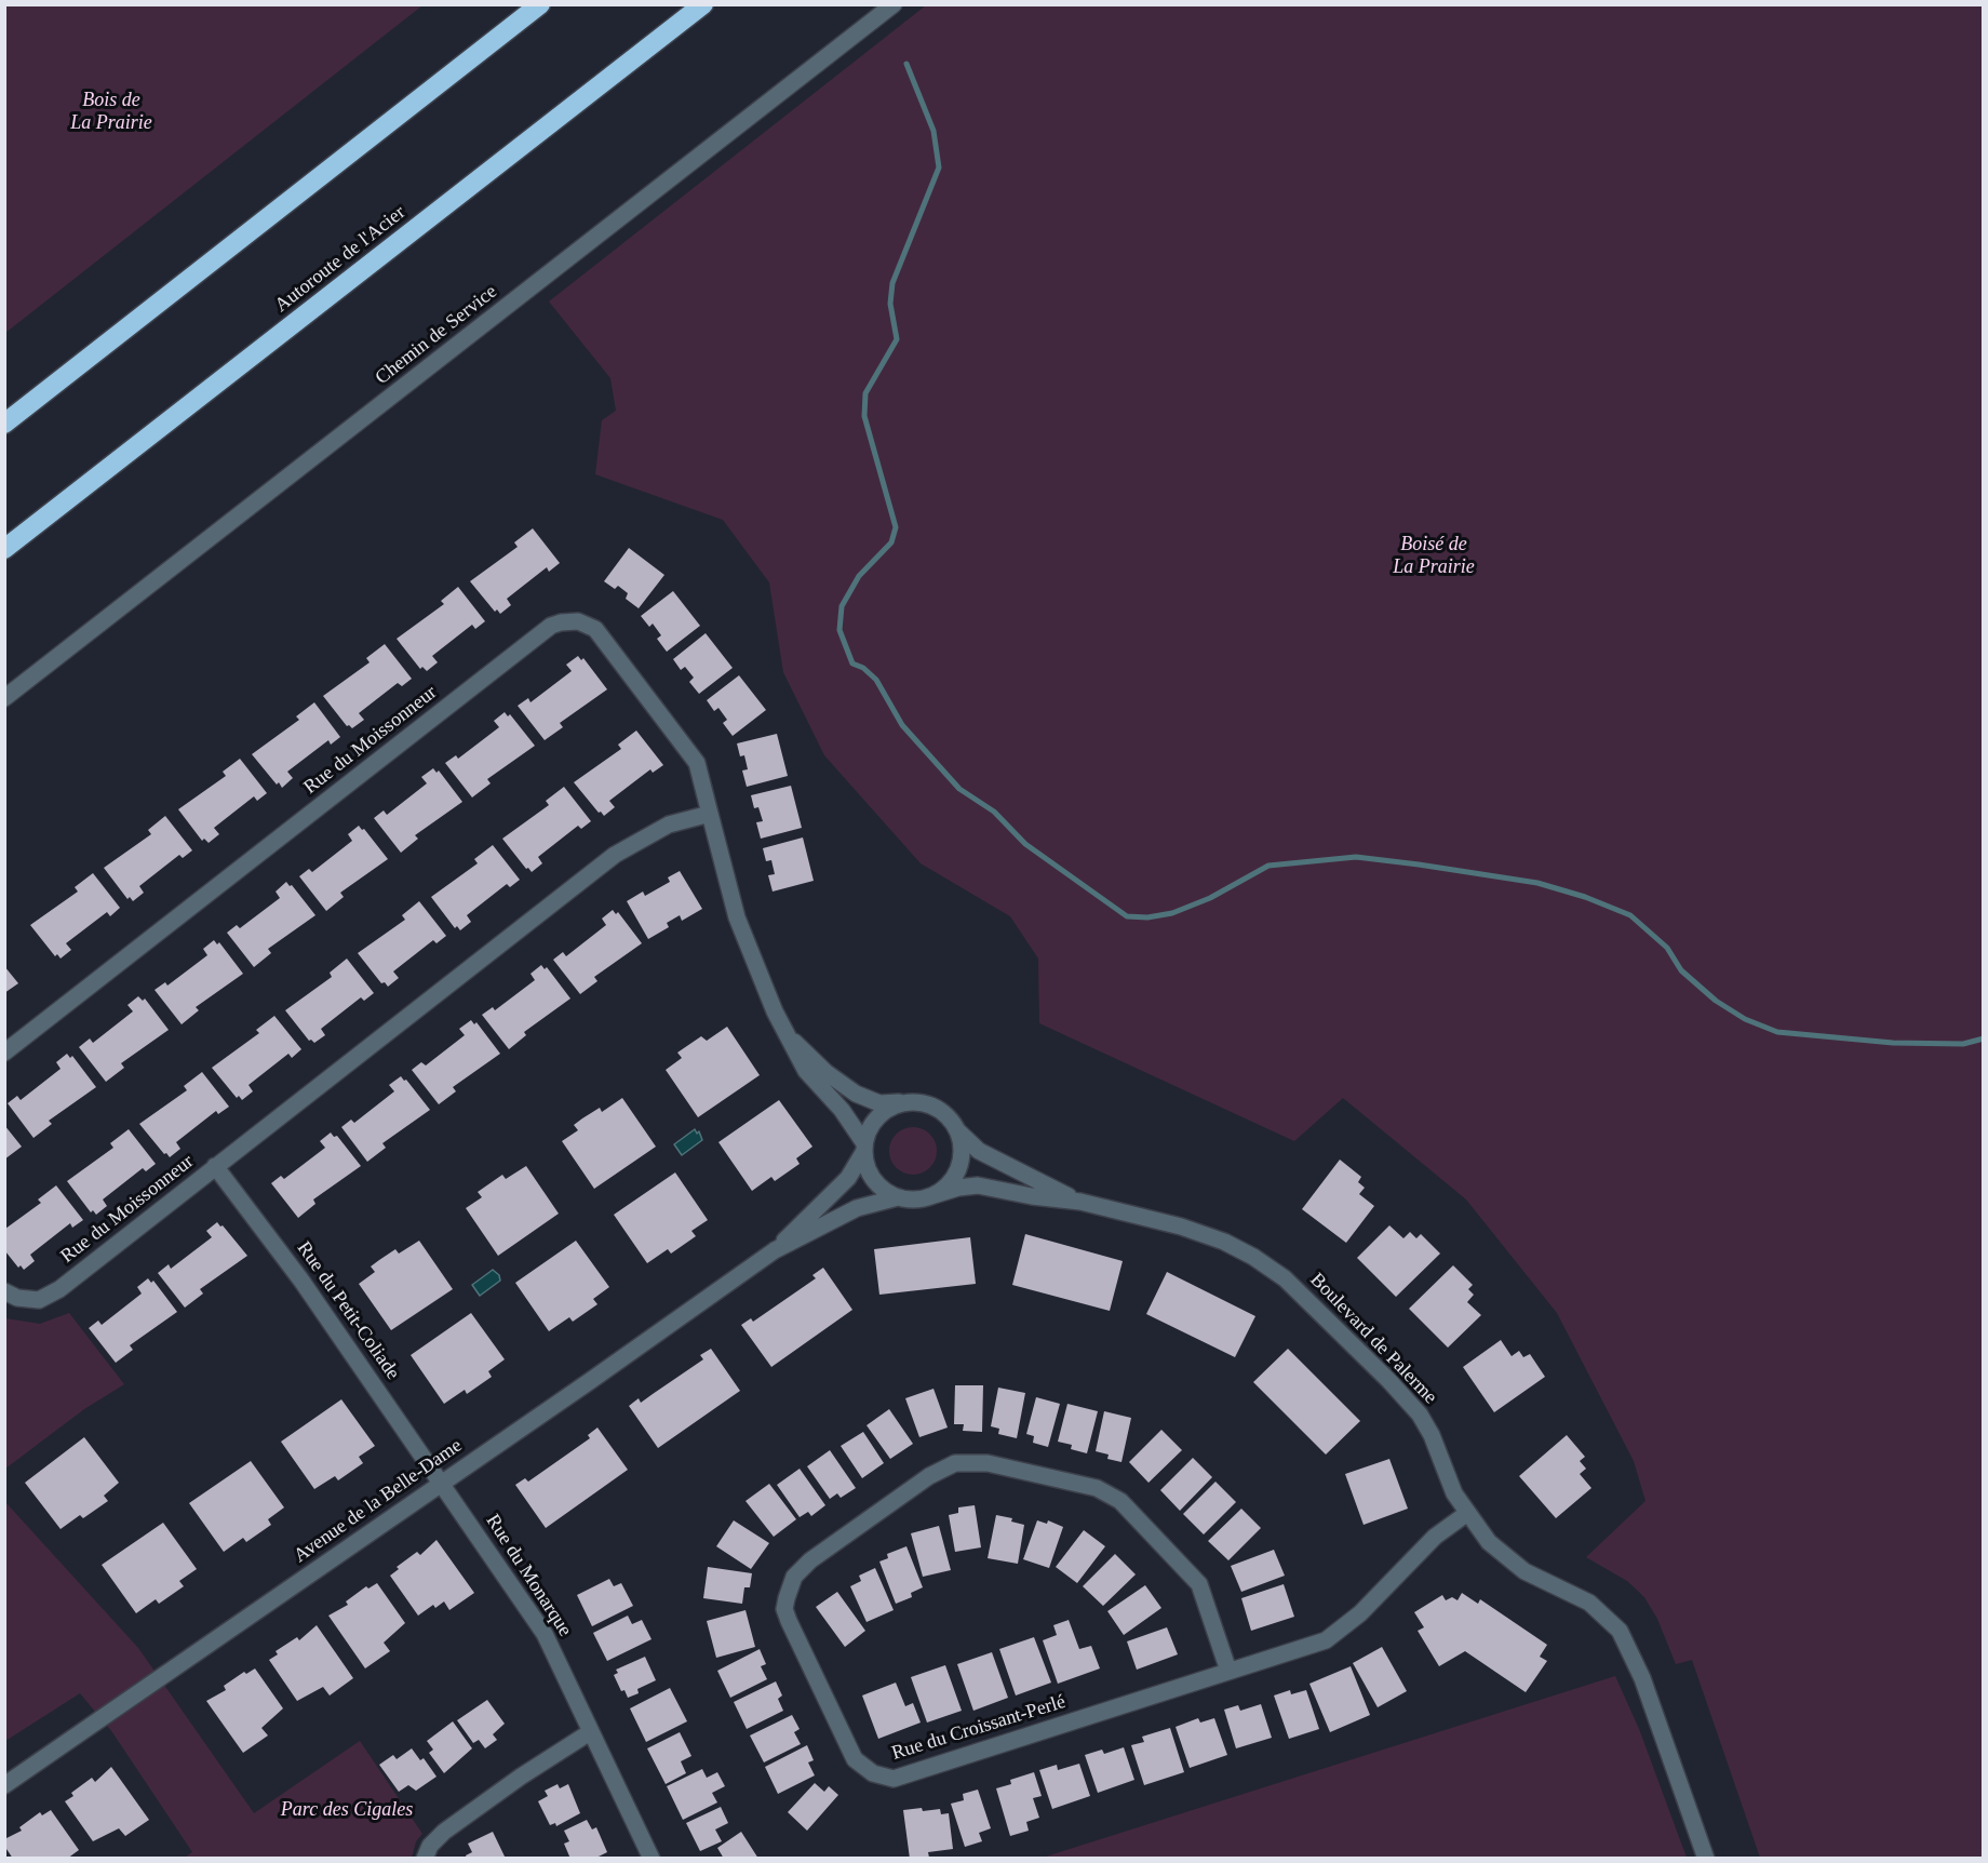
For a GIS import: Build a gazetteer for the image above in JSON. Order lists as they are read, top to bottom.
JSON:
{
  "streets": {
    "highway": ["Autoroute de l'Acier"],
    "street": [
      "Chemin de Service",
      "Rue du Moissonneur",
      "Rue du Petit-Coliade",
      "Boulevard de Palerme",
      "Avenue de la Belle-Dame",
      "Rue du Monarque",
      "Rue du Croissant-Perlé"
    ]
  },
  "crossings": [
    ["Rue du Moissonneur", "Rue du Petit-Coliade"],
    ["Rue du Moissonneur", "Boulevard de Palerme"],
    ["Rue du Moissonneur", "Avenue de la Belle-Dame"],
    ["Rue du Petit-Coliade", "Avenue de la Belle-Dame"],
    ["Rue du Petit-Coliade", "Rue du Monarque"],
    ["Boulevard de Palerme", "Avenue de la Belle-Dame"],
    ["Boulevard de Palerme", "Rue du Croissant-Perlé"],
    ["Avenue de la Belle-Dame", "Rue du Monarque"]
  ],
  "parks": ["Bois de La Prairie", "Boisé de La Prairie", "Parc des Cigales"]
}
